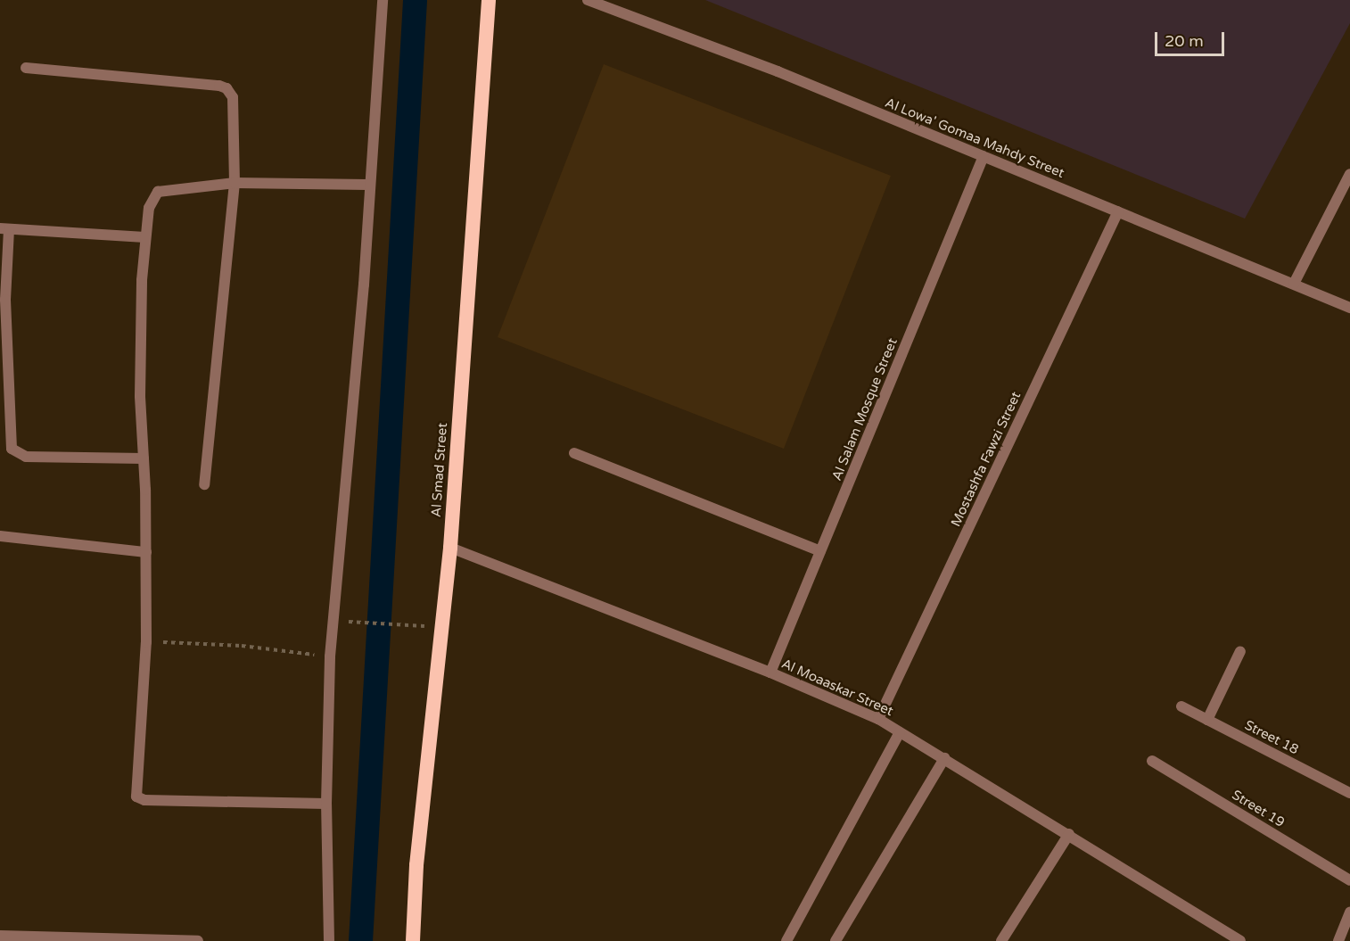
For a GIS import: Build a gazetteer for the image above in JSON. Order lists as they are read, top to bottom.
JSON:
{
  "streets": {
    "highway": ["Al Smad Street"],
    "street": [
      "Al Lowa' Gomaa Mahdy Street",
      "Al Salam Mosque Street",
      "Mostashfa Fawzi Street",
      "Al Moaaskar Street",
      "Street 18",
      "Street 19"
    ]
  },
  "crossings": [
    ["Al Lowa' Gomaa Mahdy Street", "Al Salam Mosque Street"],
    ["Al Lowa' Gomaa Mahdy Street", "Mostashfa Fawzi Street"],
    ["Al Salam Mosque Street", "Al Moaaskar Street"],
    ["Mostashfa Fawzi Street", "Al Moaaskar Street"],
    ["Al Smad Street", "Al Moaaskar Street"]
  ],
  "scale_bar": "20 m"
}
